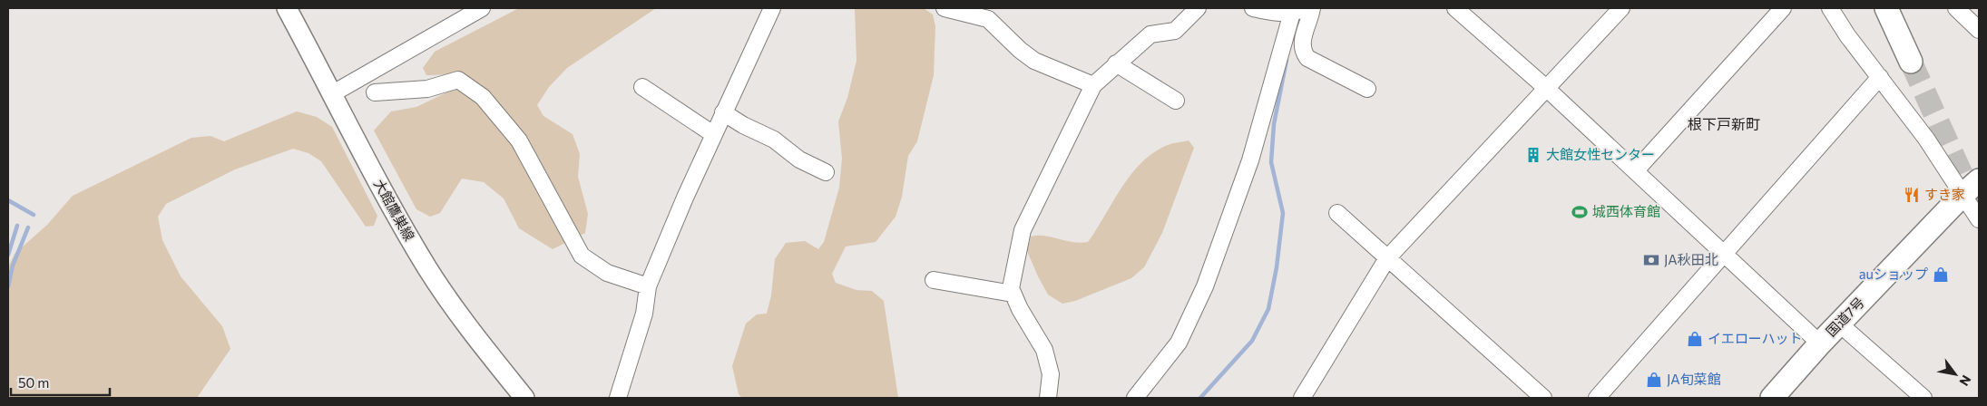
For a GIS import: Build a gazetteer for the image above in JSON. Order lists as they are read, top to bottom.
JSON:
{
  "streets": {
    "highway": ["国道7号"],
    "main road": ["大館鷹巣線"]
  },
  "districts": ["根下戸新町"],
  "places": {
    "building": ["大館女性センター"],
    "restaurant": ["すき家"],
    "sports": ["城西体育館"],
    "bank": ["JA秋田北"],
    "shop": ["auショップ", "イエローハット", "JA旬菜館"]
  },
  "scale_bar": "50 m",
  "north": "bottom right"
}
